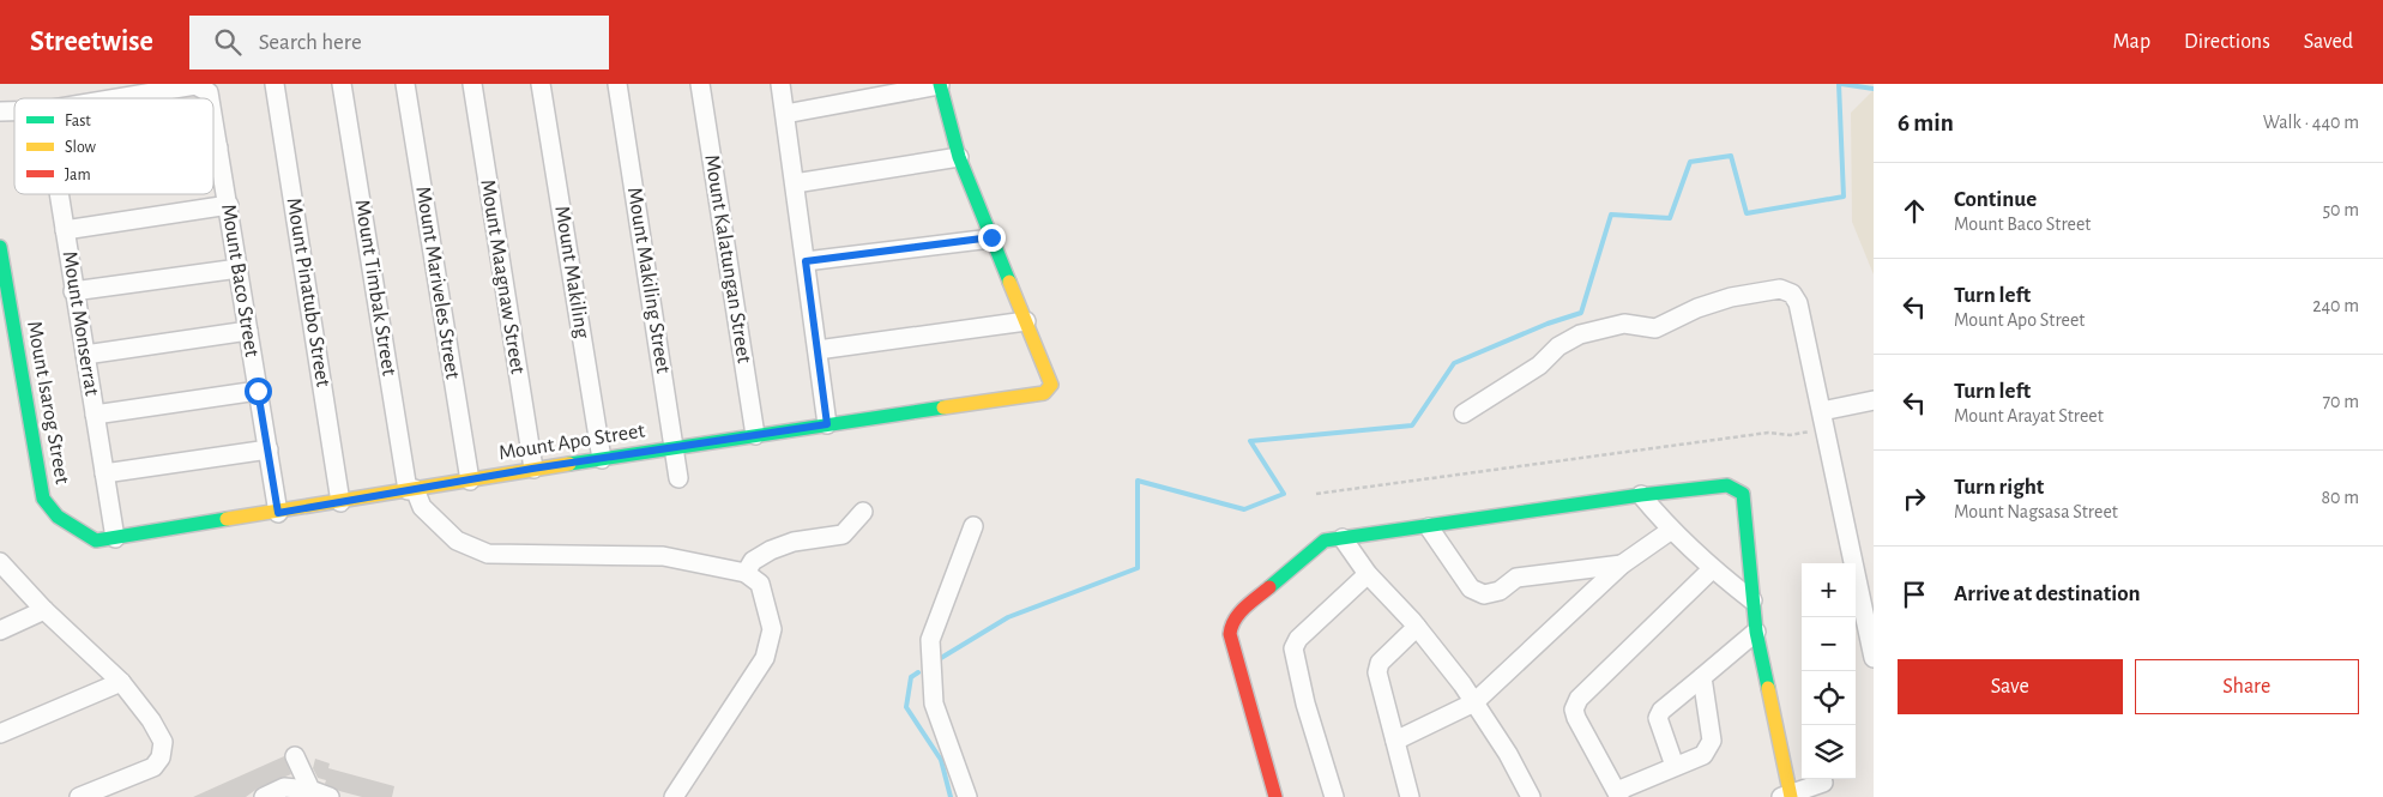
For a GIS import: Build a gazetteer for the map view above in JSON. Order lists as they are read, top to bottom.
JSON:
{
  "streets": {
    "street": [
      "Mount Kalatungan Street",
      "Mount Makiling",
      "Mount Maagnaw Street",
      "Mount Baco Street",
      "Mount Makiling Street",
      "Mount Mariveles Street",
      "Mount Timbak Street",
      "Mount Pinatubo Street",
      "Mount Monserrat",
      "Mount Isarog Street",
      "Mount Apo Street"
    ]
  },
  "crossings": [
    ["Mount Kalatungan Street", "Mount Apo Street"],
    ["Mount Makiling", "Mount Apo Street"],
    ["Mount Maagnaw Street", "Mount Apo Street"],
    ["Mount Baco Street", "Mount Apo Street"],
    ["Mount Makiling Street", "Mount Apo Street"],
    ["Mount Mariveles Street", "Mount Apo Street"],
    ["Mount Timbak Street", "Mount Apo Street"],
    ["Mount Pinatubo Street", "Mount Apo Street"],
    ["Mount Monserrat", "Mount Apo Street"],
    ["Mount Isarog Street", "Mount Apo Street"]
  ],
  "legend": ["Fast", "Slow", "Jam"],
  "page": {
    "header": "Streetwise",
    "search": "Search here",
    "nav": ["Map", "Directions", "Saved"],
    "heading": ["6 min", "Walk · 440 m"],
    "list": [
      ["Continue", "Mount Baco Street", "50 m"],
      ["Turn left", "Mount Apo Street", "240 m"],
      ["Turn left", "Mount Arayat Street", "70 m"],
      ["Turn right", "Mount Nagsasa Street", "80 m"],
      "Arrive at destination"
    ],
    "map_buttons": ["+", "−"],
    "buttons": ["Save", "Share"]
  }
}
